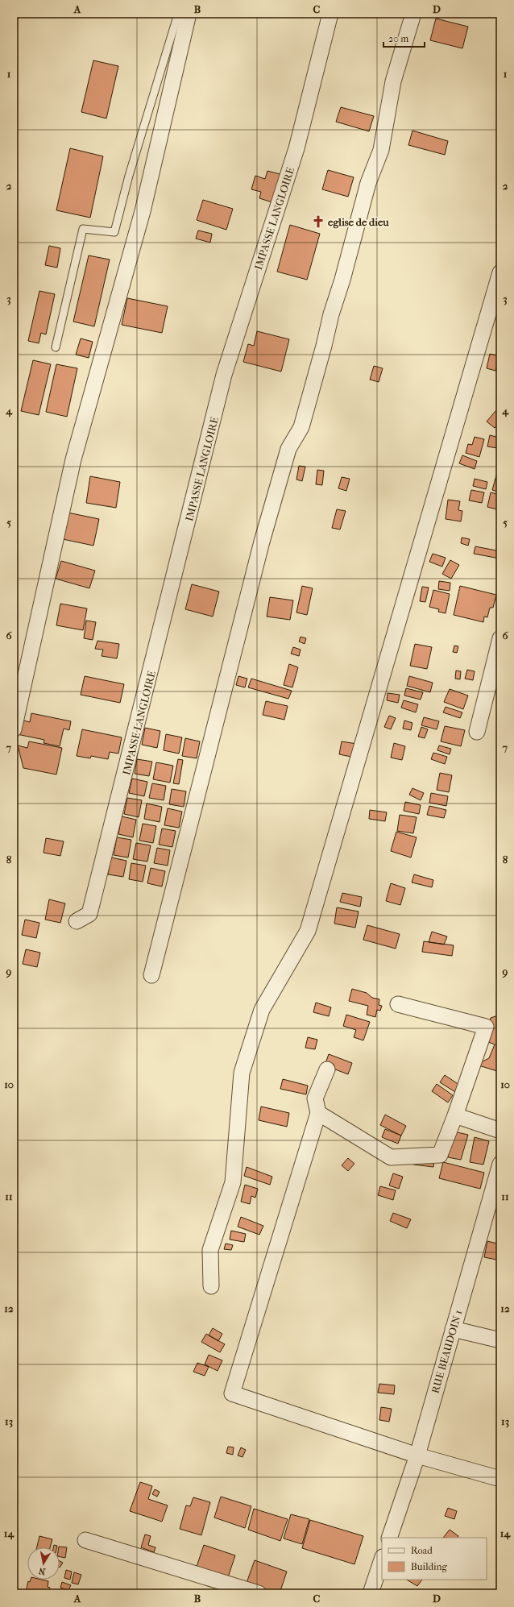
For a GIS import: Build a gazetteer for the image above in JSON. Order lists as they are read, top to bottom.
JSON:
{
  "streets": {
    "street": ["IMPASSE LANGLOIRE", "RUE BEAUDOIN 1"]
  },
  "places": {
    "church": ["eglise de dieu"]
  },
  "legend": ["Road", "Building"],
  "scale_bar": "20 m",
  "north": "bottom",
  "grid": {
    "columns": [
      "A",
      "B",
      "C",
      "D"
    ],
    "rows": [
      "1",
      "2",
      "3",
      "4",
      "5",
      "6",
      "7",
      "8",
      "9",
      "10",
      "11",
      "12",
      "13",
      "14"
    ]
  }
}
